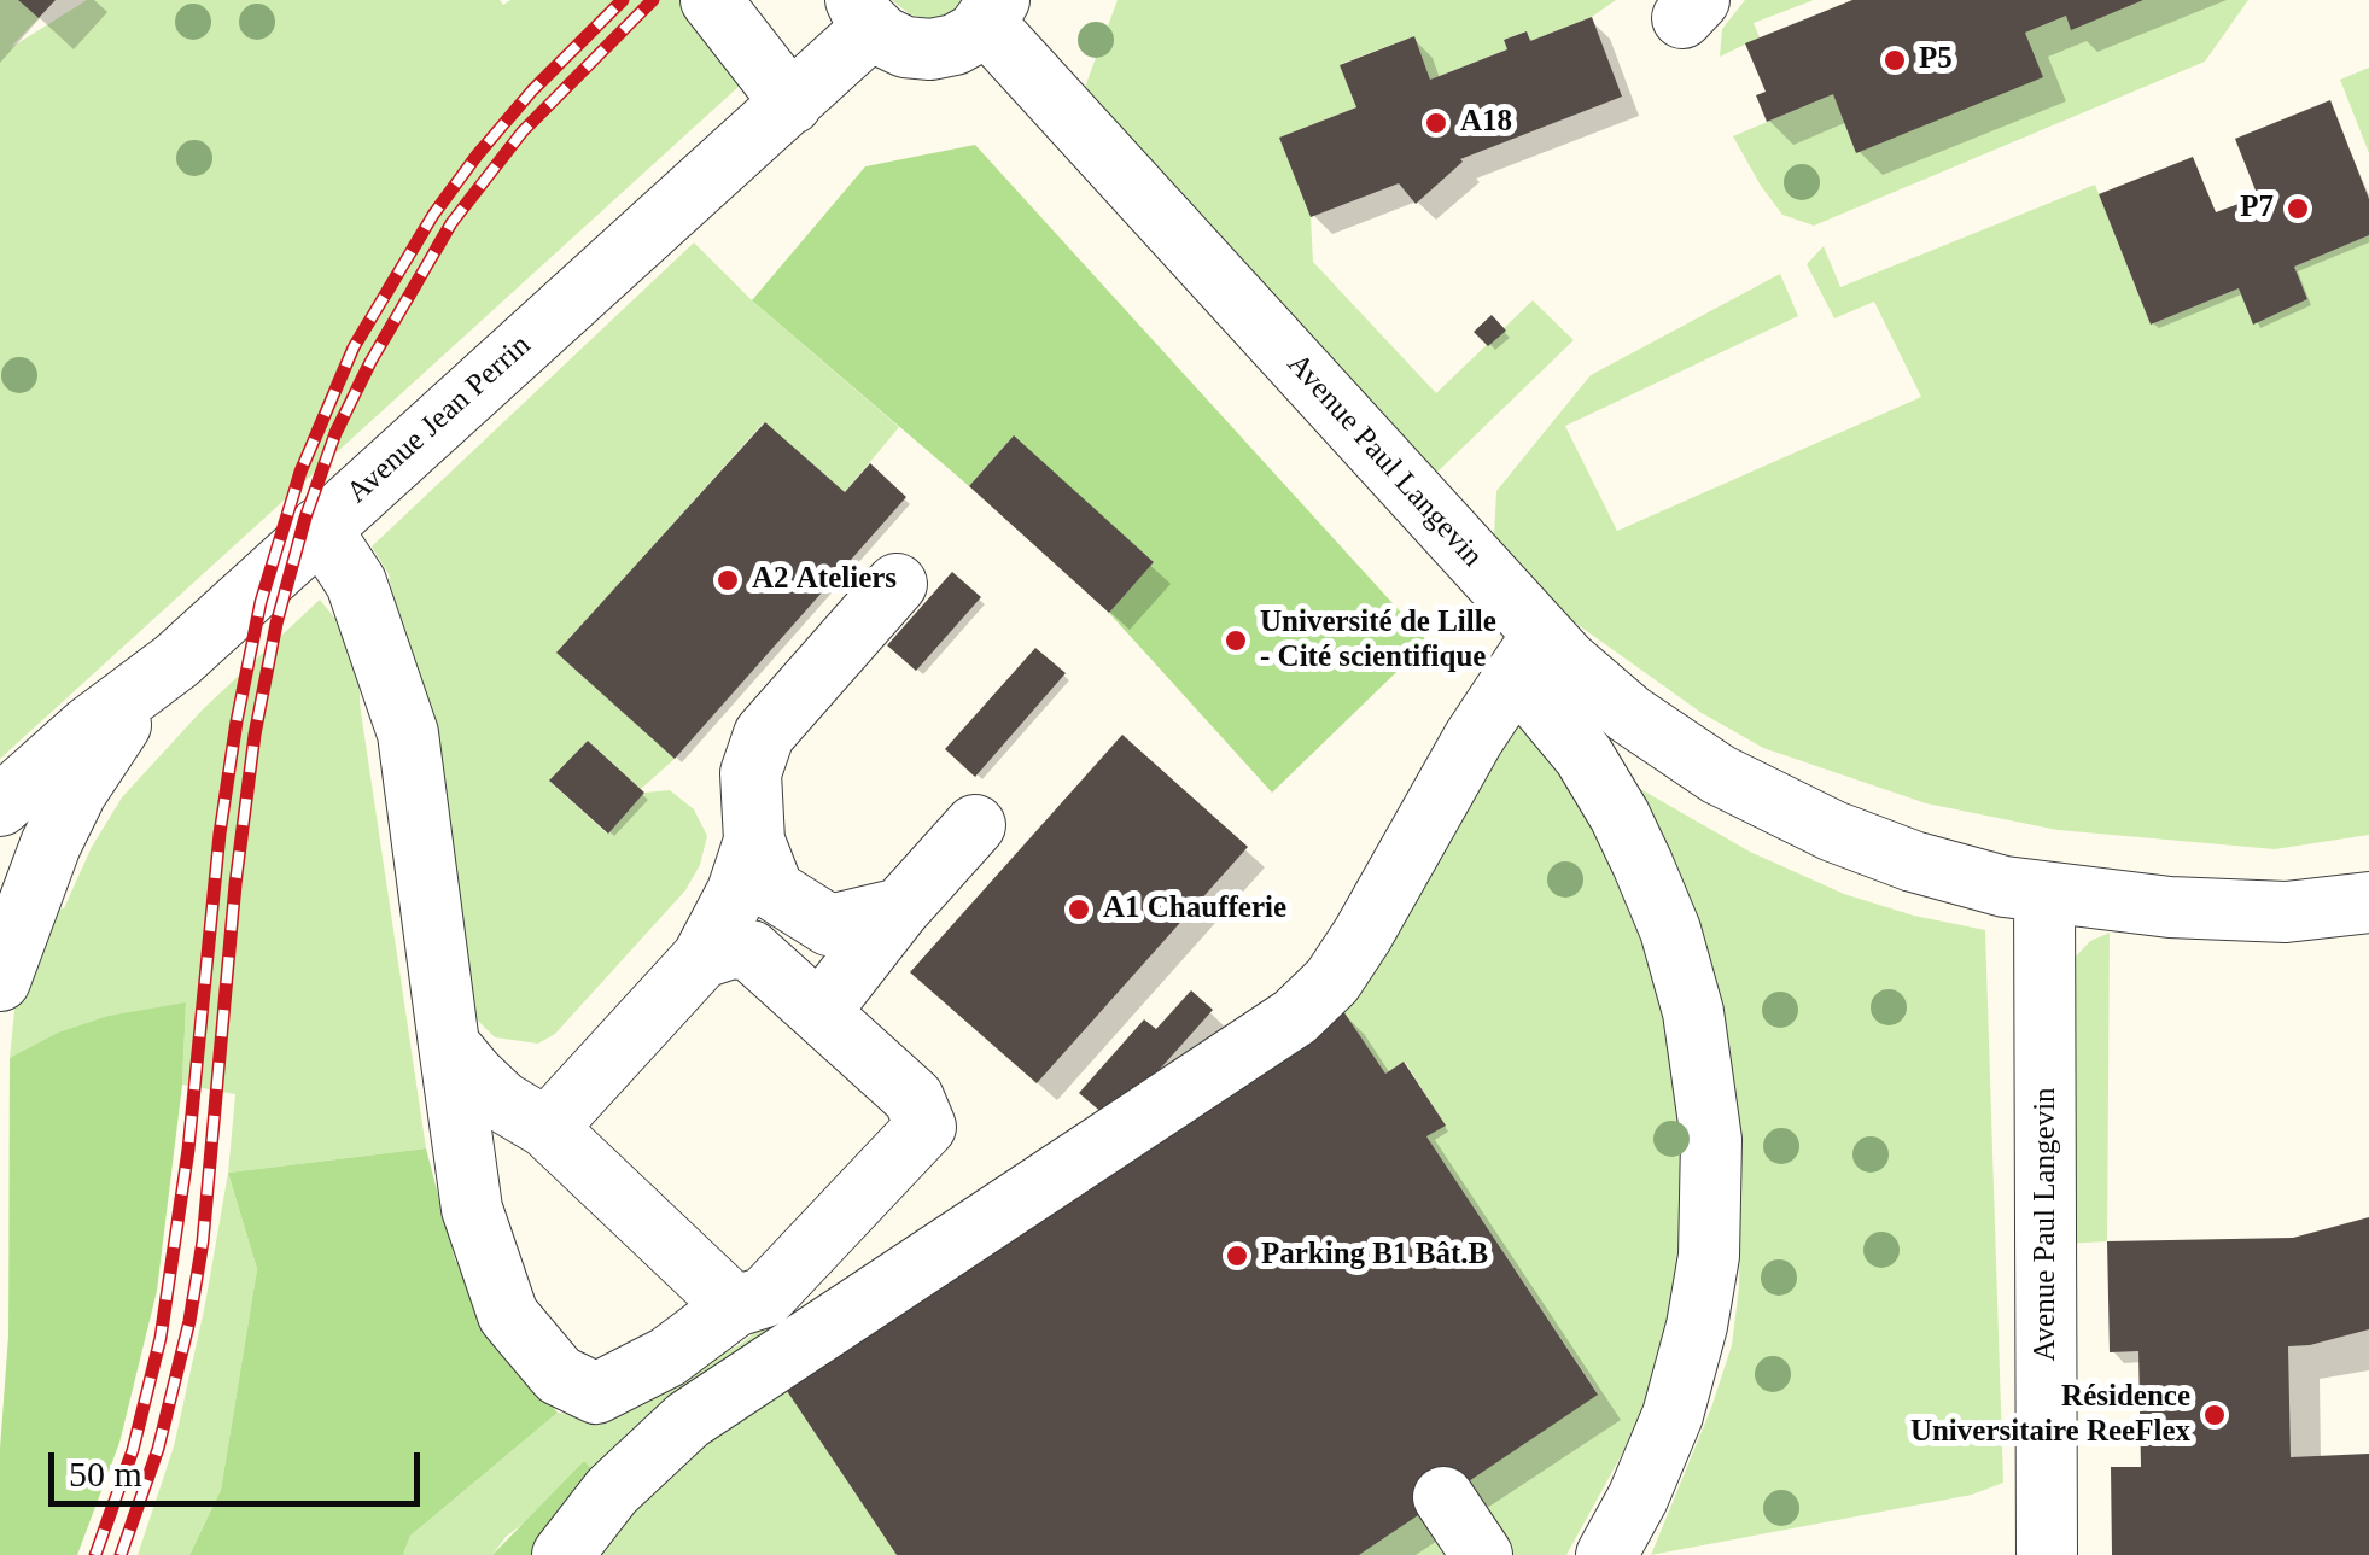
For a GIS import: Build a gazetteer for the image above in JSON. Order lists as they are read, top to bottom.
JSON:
{
  "streets": {
    "street": ["Avenue Jean Perrin", "Avenue Paul Langevin"]
  },
  "crossings": [
    ["Avenue Jean Perrin", "Avenue Paul Langevin"]
  ],
  "places": [
    "P5",
    "A18",
    "P7",
    "A2 Ateliers",
    "Université de Lille ‐ Cité scientifique",
    "A1 Chaufferie",
    "Parking B1 Bât.B",
    "Résidence Universitaire ReeFlex"
  ],
  "scale_bar": "50 m"
}
